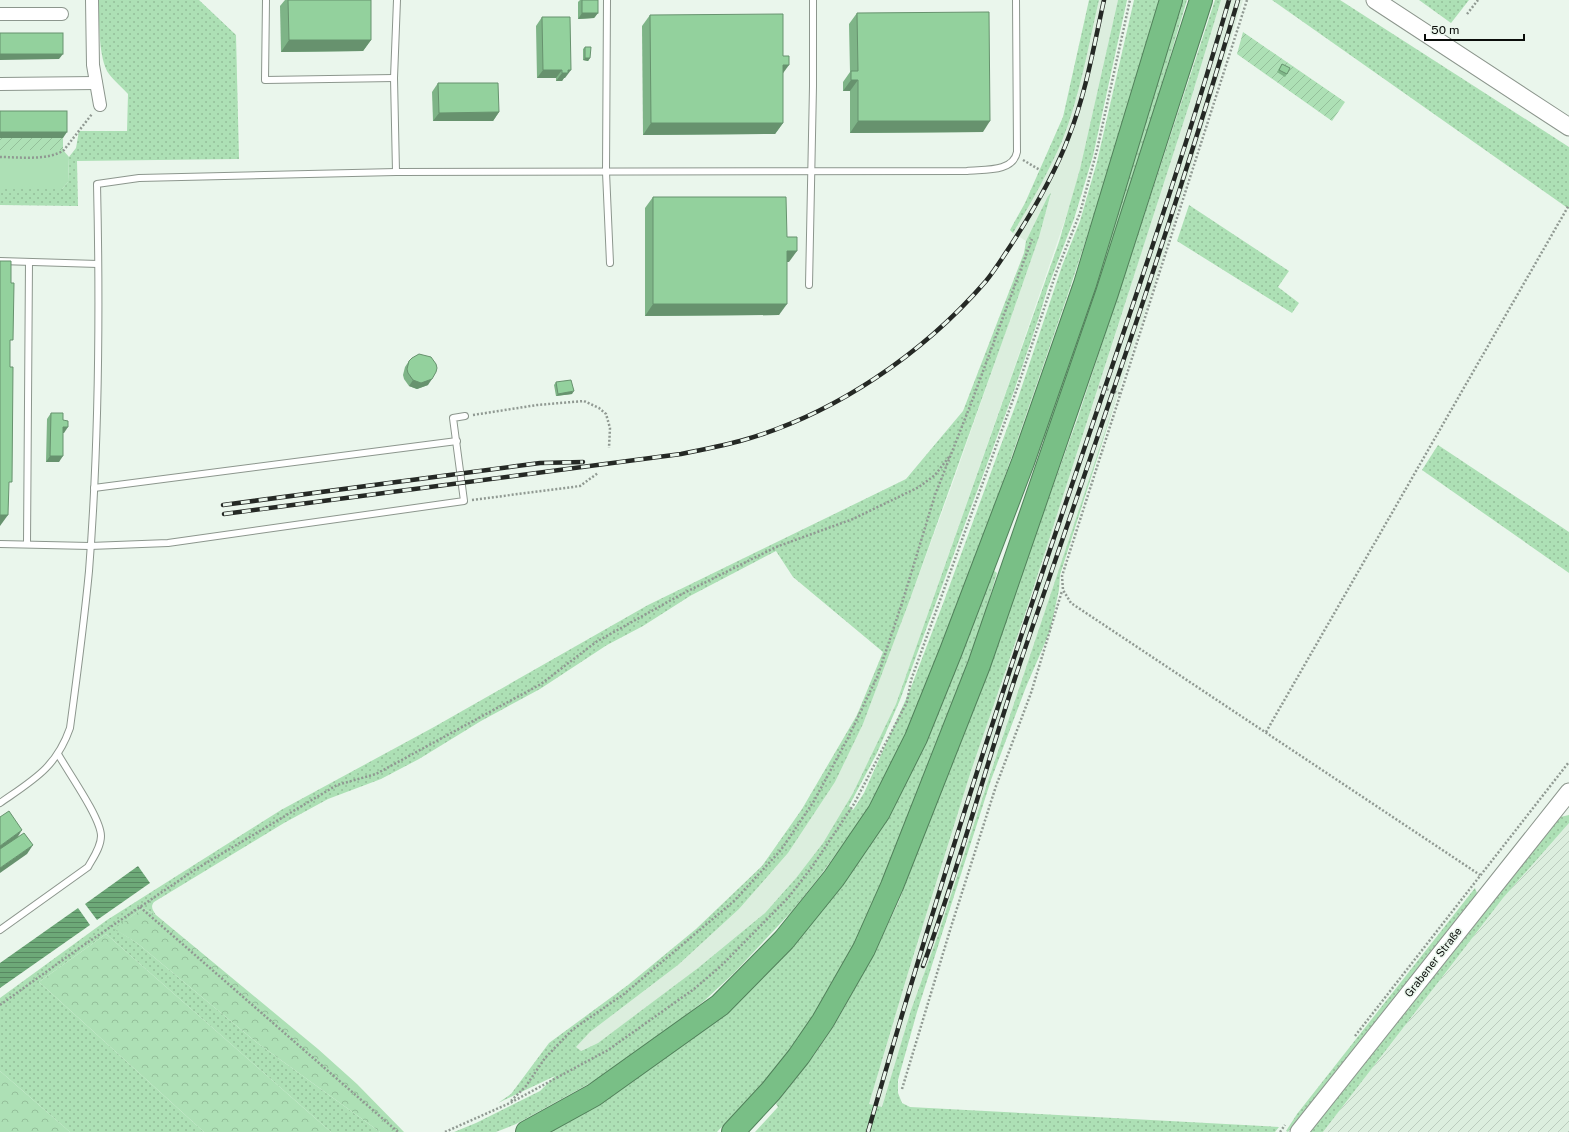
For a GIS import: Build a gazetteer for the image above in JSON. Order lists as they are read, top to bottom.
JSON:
{
  "streets": {
    "street": ["Grabener Straße"]
  },
  "scale_bar": "50 m"
}
